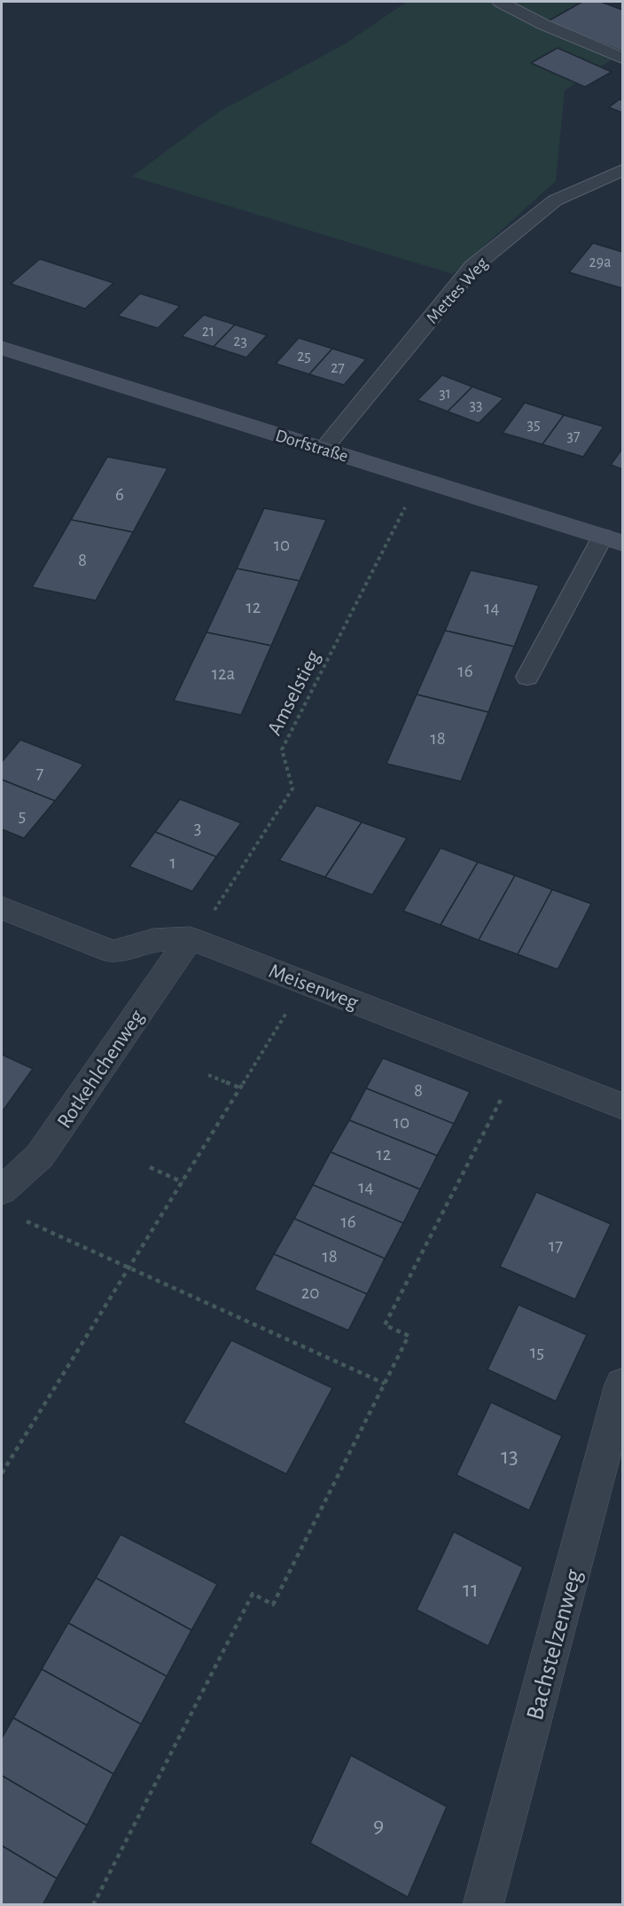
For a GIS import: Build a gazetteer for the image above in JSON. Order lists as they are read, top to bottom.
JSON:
{
  "streets": {
    "street": [
      "Dorfstraße",
      "Meisenweg",
      "Rotkehlchenweg",
      "Bachstelzenweg"
    ],
    "lane": ["Mettes Weg"],
    "path": ["Amselstieg"]
  },
  "crossings": [
    ["Mettes Weg", "Dorfstraße"],
    ["Dorfstraße", "Amselstieg"],
    ["Amselstieg", "Meisenweg"],
    ["Amselstieg", "Rotkehlchenweg"],
    ["Meisenweg", "Rotkehlchenweg"]
  ],
  "house_numbers": [
    "29a",
    "21",
    "23",
    "25",
    "27",
    "31",
    "33",
    "35",
    "37",
    "6",
    "10",
    "8",
    "12",
    "14",
    "16",
    "12a",
    "18",
    "7",
    "5",
    "3",
    "1",
    "8",
    "10",
    "12",
    "14",
    "16",
    "17",
    "18",
    "20",
    "15",
    "13",
    "11",
    "9"
  ]
}
